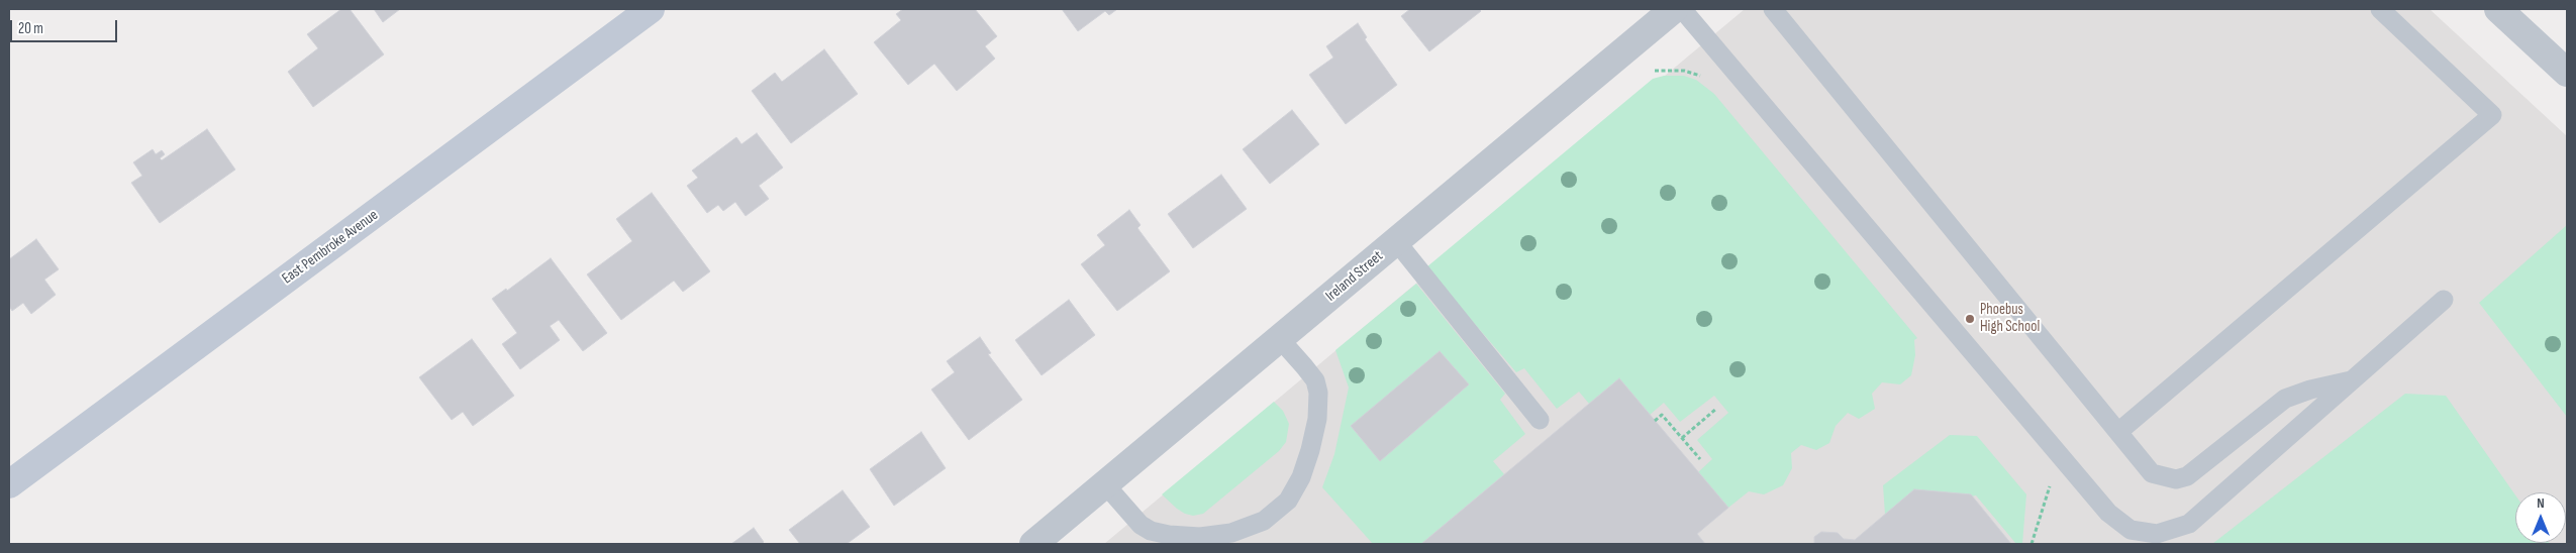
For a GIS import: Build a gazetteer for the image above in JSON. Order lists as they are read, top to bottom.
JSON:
{
  "streets": {
    "main road": ["East Pembroke Avenue"],
    "street": ["Ireland Street"]
  },
  "places": ["Phoebus High School"],
  "scale_bar": "20 m",
  "north": "top"
}
